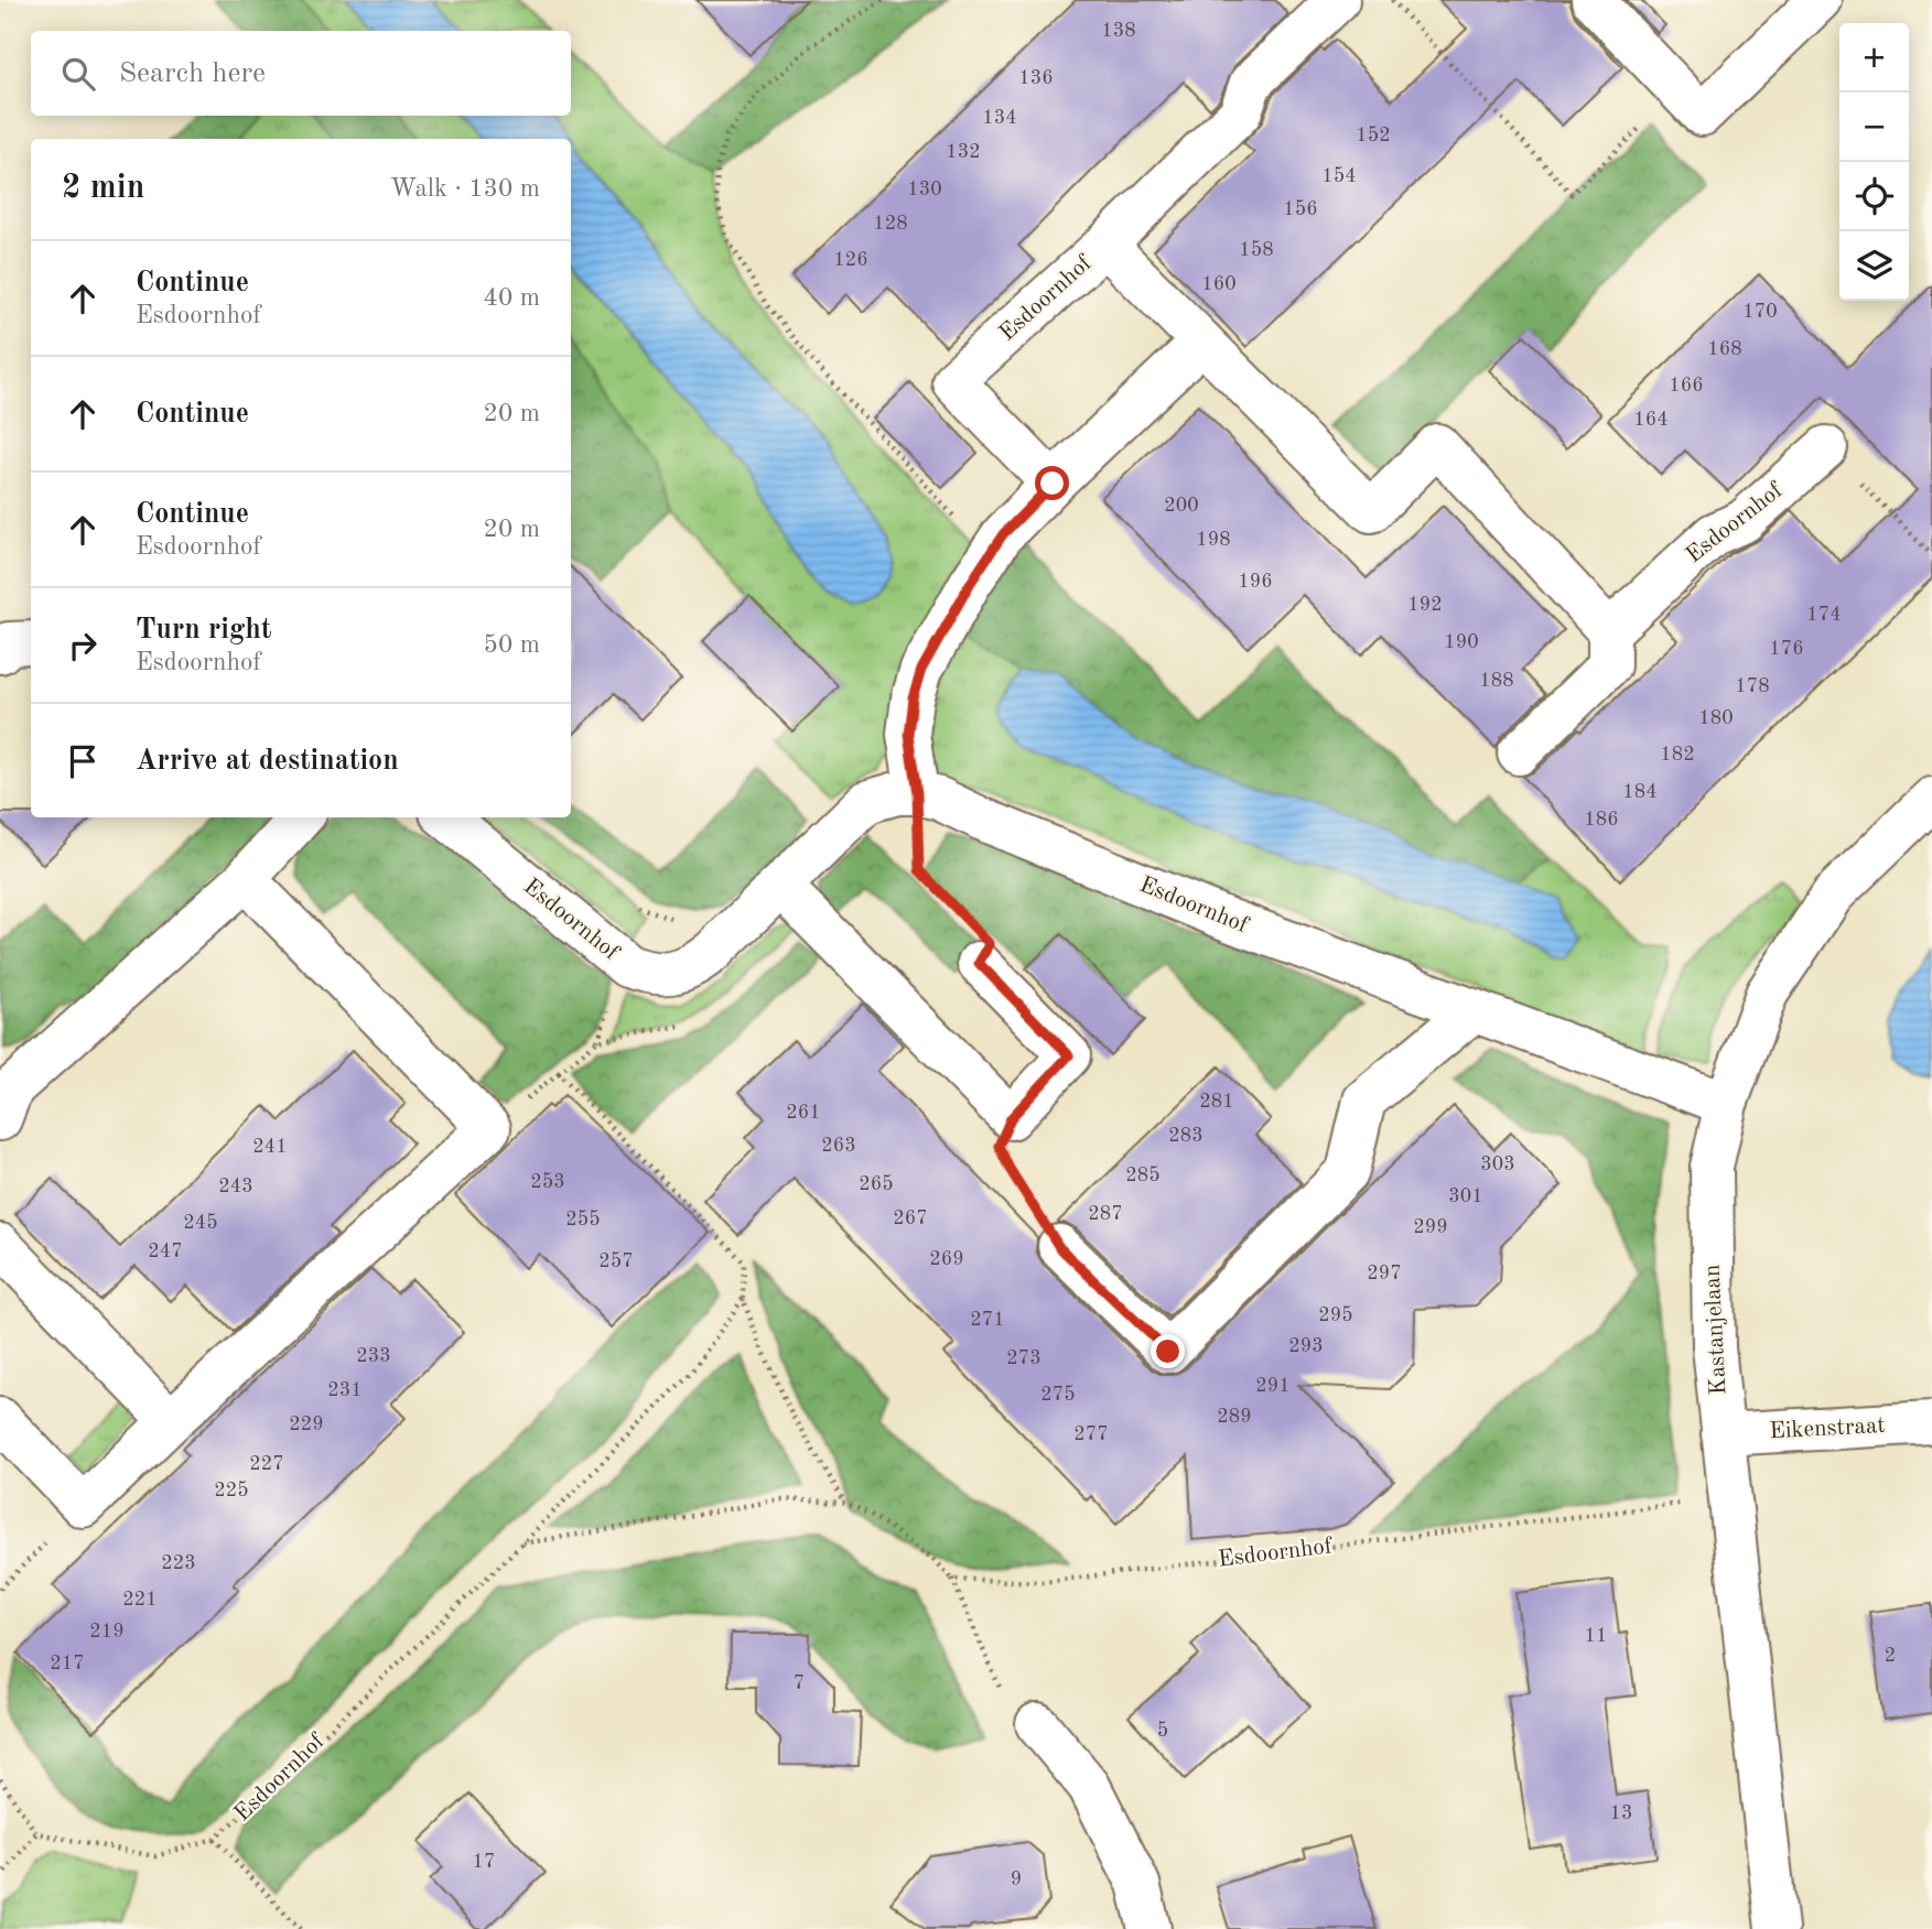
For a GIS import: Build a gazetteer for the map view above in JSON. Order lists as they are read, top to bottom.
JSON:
{
  "streets": {
    "street": ["Esdoornhof", "Kastanjelaan", "Eikenstraat"]
  },
  "crossings": [
    ["Esdoornhof", "Kastanjelaan"],
    ["Kastanjelaan", "Eikenstraat"]
  ],
  "house_numbers": [
    "138",
    "136",
    "134",
    "152",
    "132",
    "154",
    "130",
    "156",
    "128",
    "158",
    "126",
    "160",
    "170",
    "168",
    "166",
    "164",
    "200",
    "198",
    "196",
    "192",
    "174",
    "190",
    "176",
    "188",
    "178",
    "180",
    "182",
    "184",
    "186",
    "281",
    "261",
    "283",
    "263",
    "241",
    "303",
    "285",
    "253",
    "265",
    "243",
    "301",
    "287",
    "267",
    "255",
    "245",
    "299",
    "247",
    "269",
    "257",
    "297",
    "295",
    "271",
    "293",
    "233",
    "273",
    "291",
    "231",
    "275",
    "289",
    "229",
    "277",
    "227",
    "225",
    "223",
    "221",
    "219",
    "11",
    "2",
    "217",
    "7",
    "5",
    "13",
    "17",
    "9"
  ],
  "page": {
    "map_buttons": ["+", "−"],
    "search": "Search here",
    "heading": ["2 min", "Walk · 130 m"],
    "list": [
      ["Continue", "Esdoornhof", "40 m"],
      ["Continue", "20 m"],
      ["Continue", "Esdoornhof", "20 m"],
      ["Turn right", "Esdoornhof", "50 m"],
      "Arrive at destination"
    ]
  }
}
